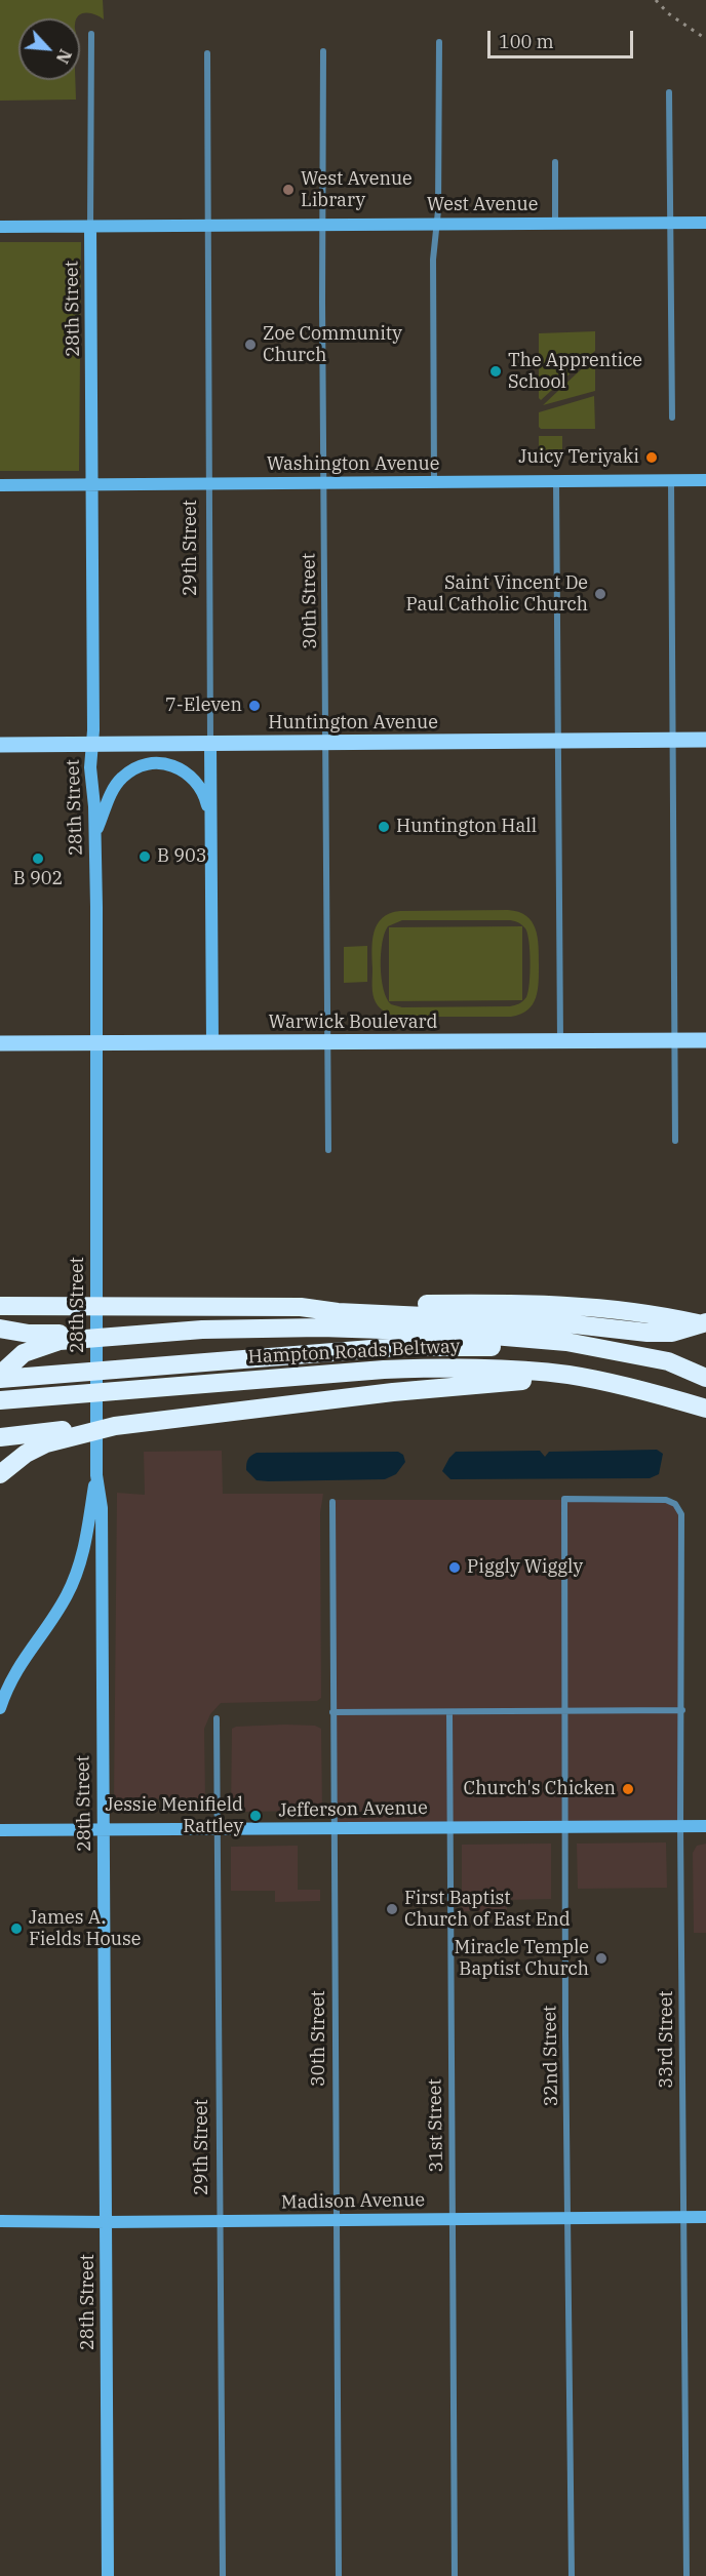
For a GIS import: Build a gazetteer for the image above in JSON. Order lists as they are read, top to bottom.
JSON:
{
  "streets": {
    "highway": ["Hampton Roads Beltway"],
    "main road": [
      "West Avenue",
      "28th Street",
      "Washington Avenue",
      "29th Street",
      "Huntington Avenue",
      "Warwick Boulevard",
      "Jefferson Avenue",
      "Madison Avenue"
    ],
    "street": [
      "30th Street",
      "33rd Street",
      "32nd Street",
      "31st Street"
    ]
  },
  "crossings": [
    ["West Avenue", "28th Street"],
    ["West Avenue", "29th Street"],
    ["West Avenue", "30th Street"],
    ["28th Street", "Washington Avenue"],
    ["28th Street", "Huntington Avenue"],
    ["28th Street", "Jefferson Avenue"],
    ["28th Street", "Madison Avenue"],
    ["Washington Avenue", "29th Street"],
    ["Washington Avenue", "30th Street"],
    ["29th Street", "Huntington Avenue"],
    ["29th Street", "Warwick Boulevard"],
    ["29th Street", "Jefferson Avenue"],
    ["29th Street", "Madison Avenue"],
    ["30th Street", "Huntington Avenue"],
    ["30th Street", "Warwick Boulevard"],
    ["30th Street", "Jefferson Avenue"],
    ["30th Street", "Madison Avenue"],
    ["Jefferson Avenue", "33rd Street"],
    ["Jefferson Avenue", "32nd Street"],
    ["Jefferson Avenue", "31st Street"],
    ["33rd Street", "32nd Street"],
    ["33rd Street", "Madison Avenue"],
    ["32nd Street", "Madison Avenue"],
    ["31st Street", "Madison Avenue"]
  ],
  "places": [
    "West Avenue Library",
    "Zoe Community Church",
    "The Apprentice School",
    "Juicy Teriyaki",
    "Saint Vincent De Paul Catholic Church",
    "7-Eleven",
    "Huntington Hall",
    "B 903",
    "B 902",
    "Piggly Wiggly",
    "Church's Chicken",
    "Jessie Menifield Rattley",
    "First Baptist Church of East End",
    "James A. Fields House",
    "Miracle Temple Baptist Church"
  ],
  "scale_bar": "100 m",
  "north": "bottom right"
}
